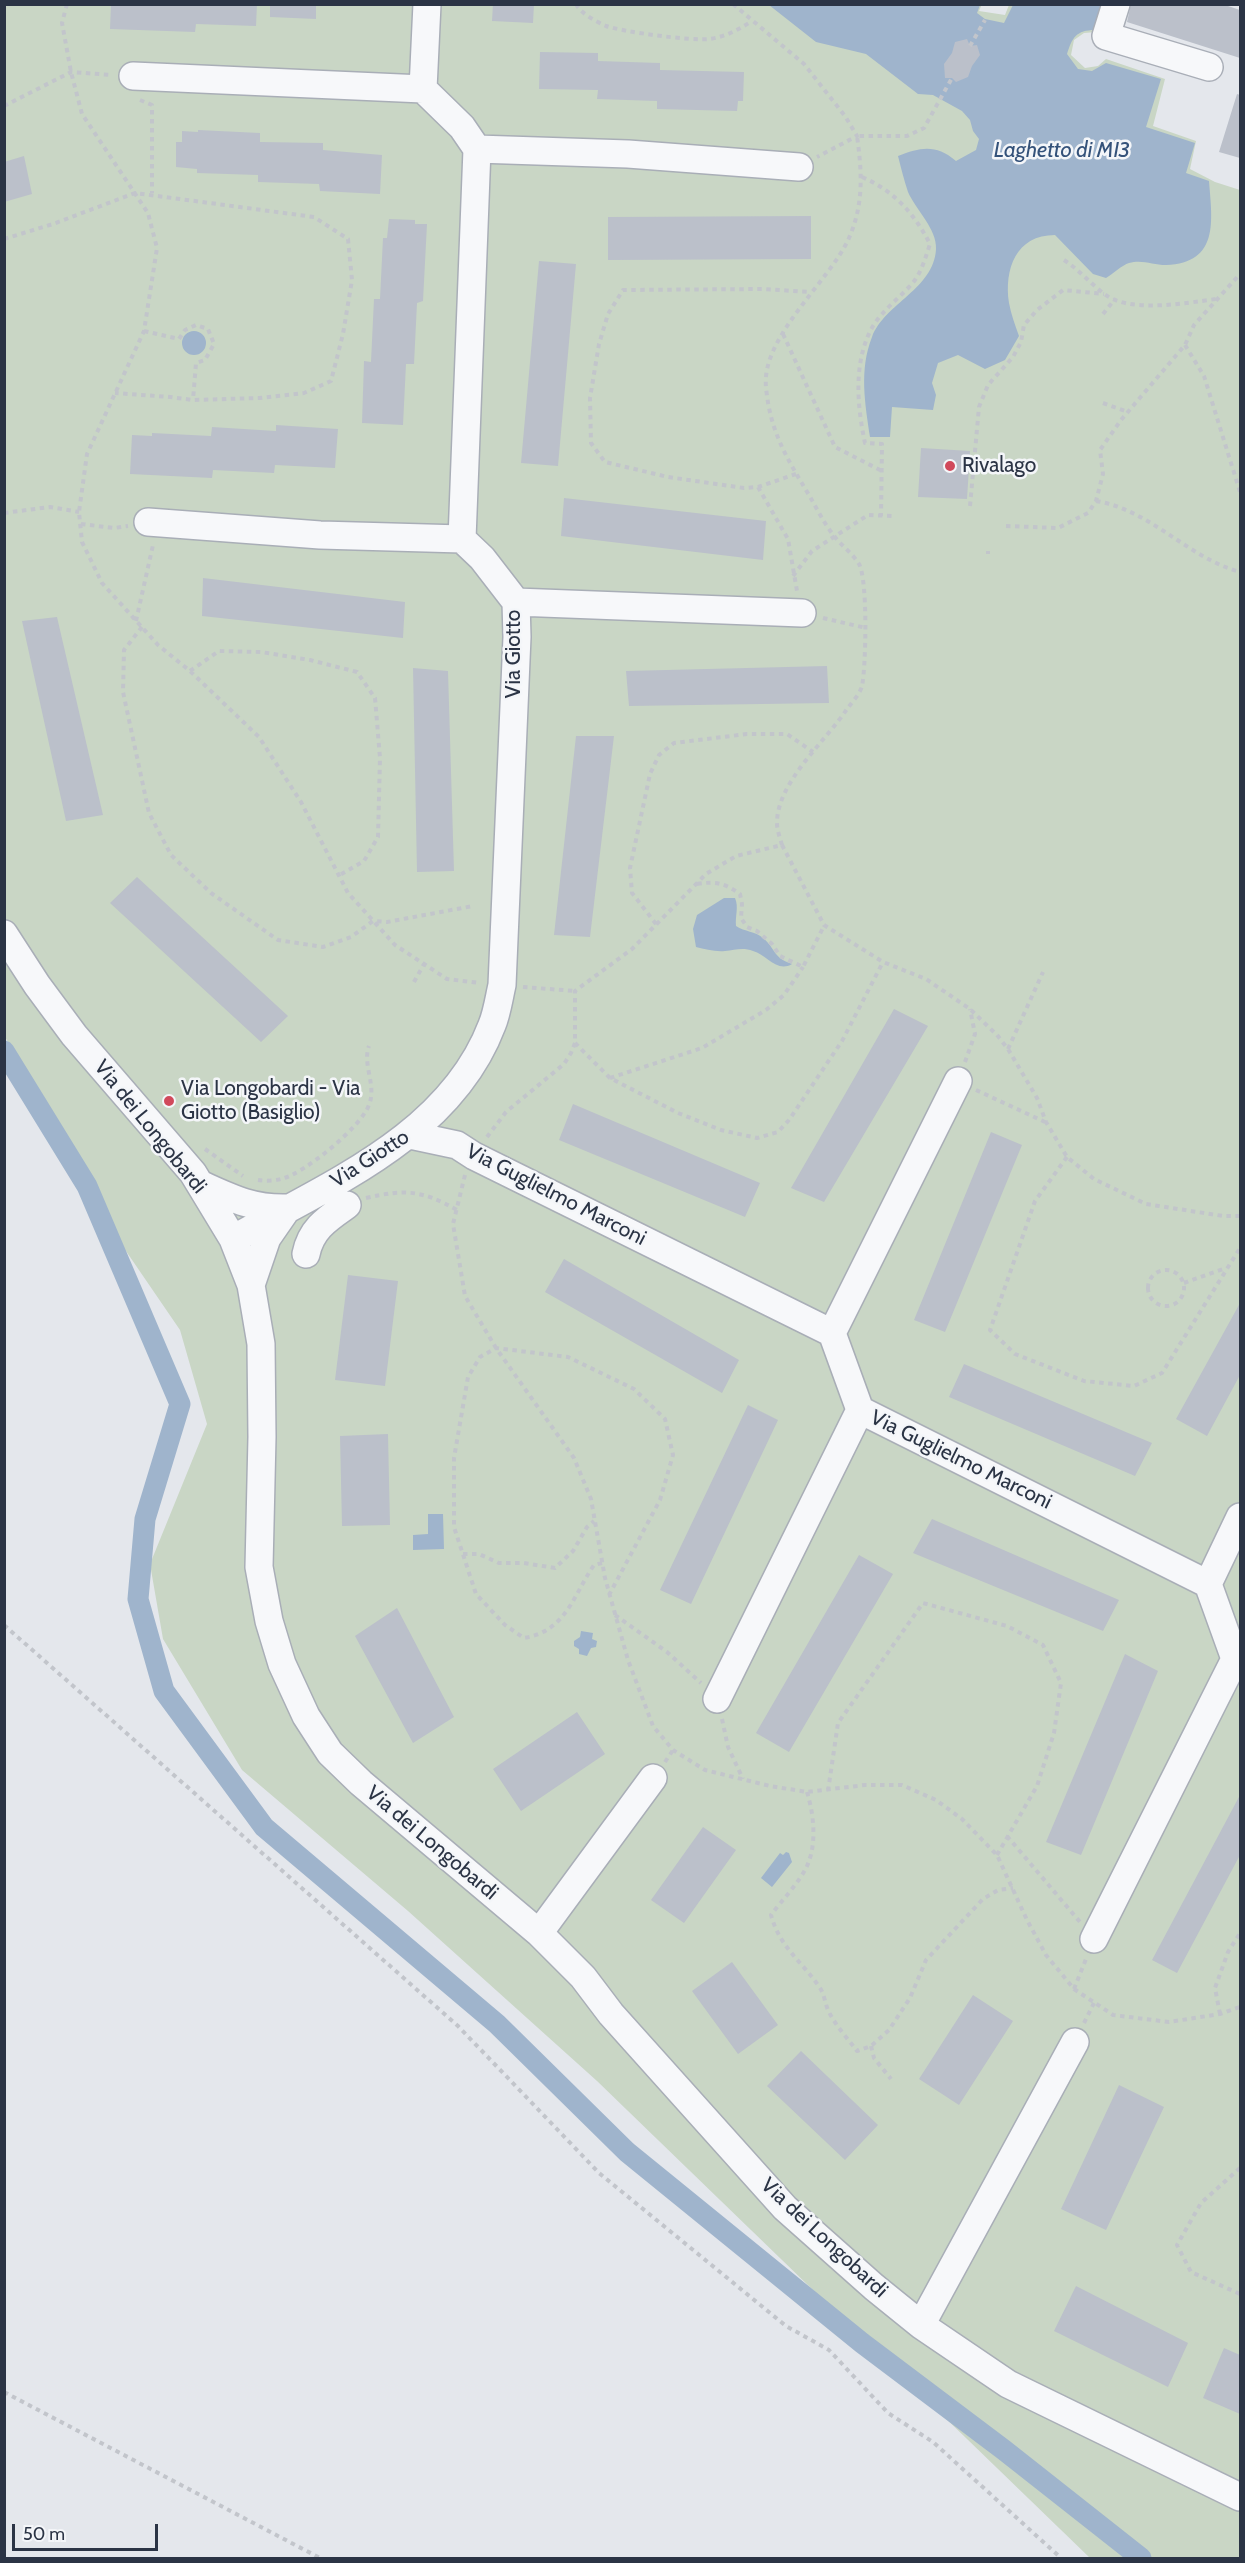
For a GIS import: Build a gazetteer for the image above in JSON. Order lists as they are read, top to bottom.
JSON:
{
  "streets": {
    "street": ["Via Giotto", "Via dei Longobardi", "Via Guglielmo Marconi"]
  },
  "crossings": [
    ["Via Giotto", "Via dei Longobardi"],
    ["Via Giotto", "Via Guglielmo Marconi"]
  ],
  "water": ["Laghetto di MI3"],
  "places": ["Rivalago", "Via Longobardi - Via Giotto (Basiglio)"],
  "scale_bar": "50 m"
}
